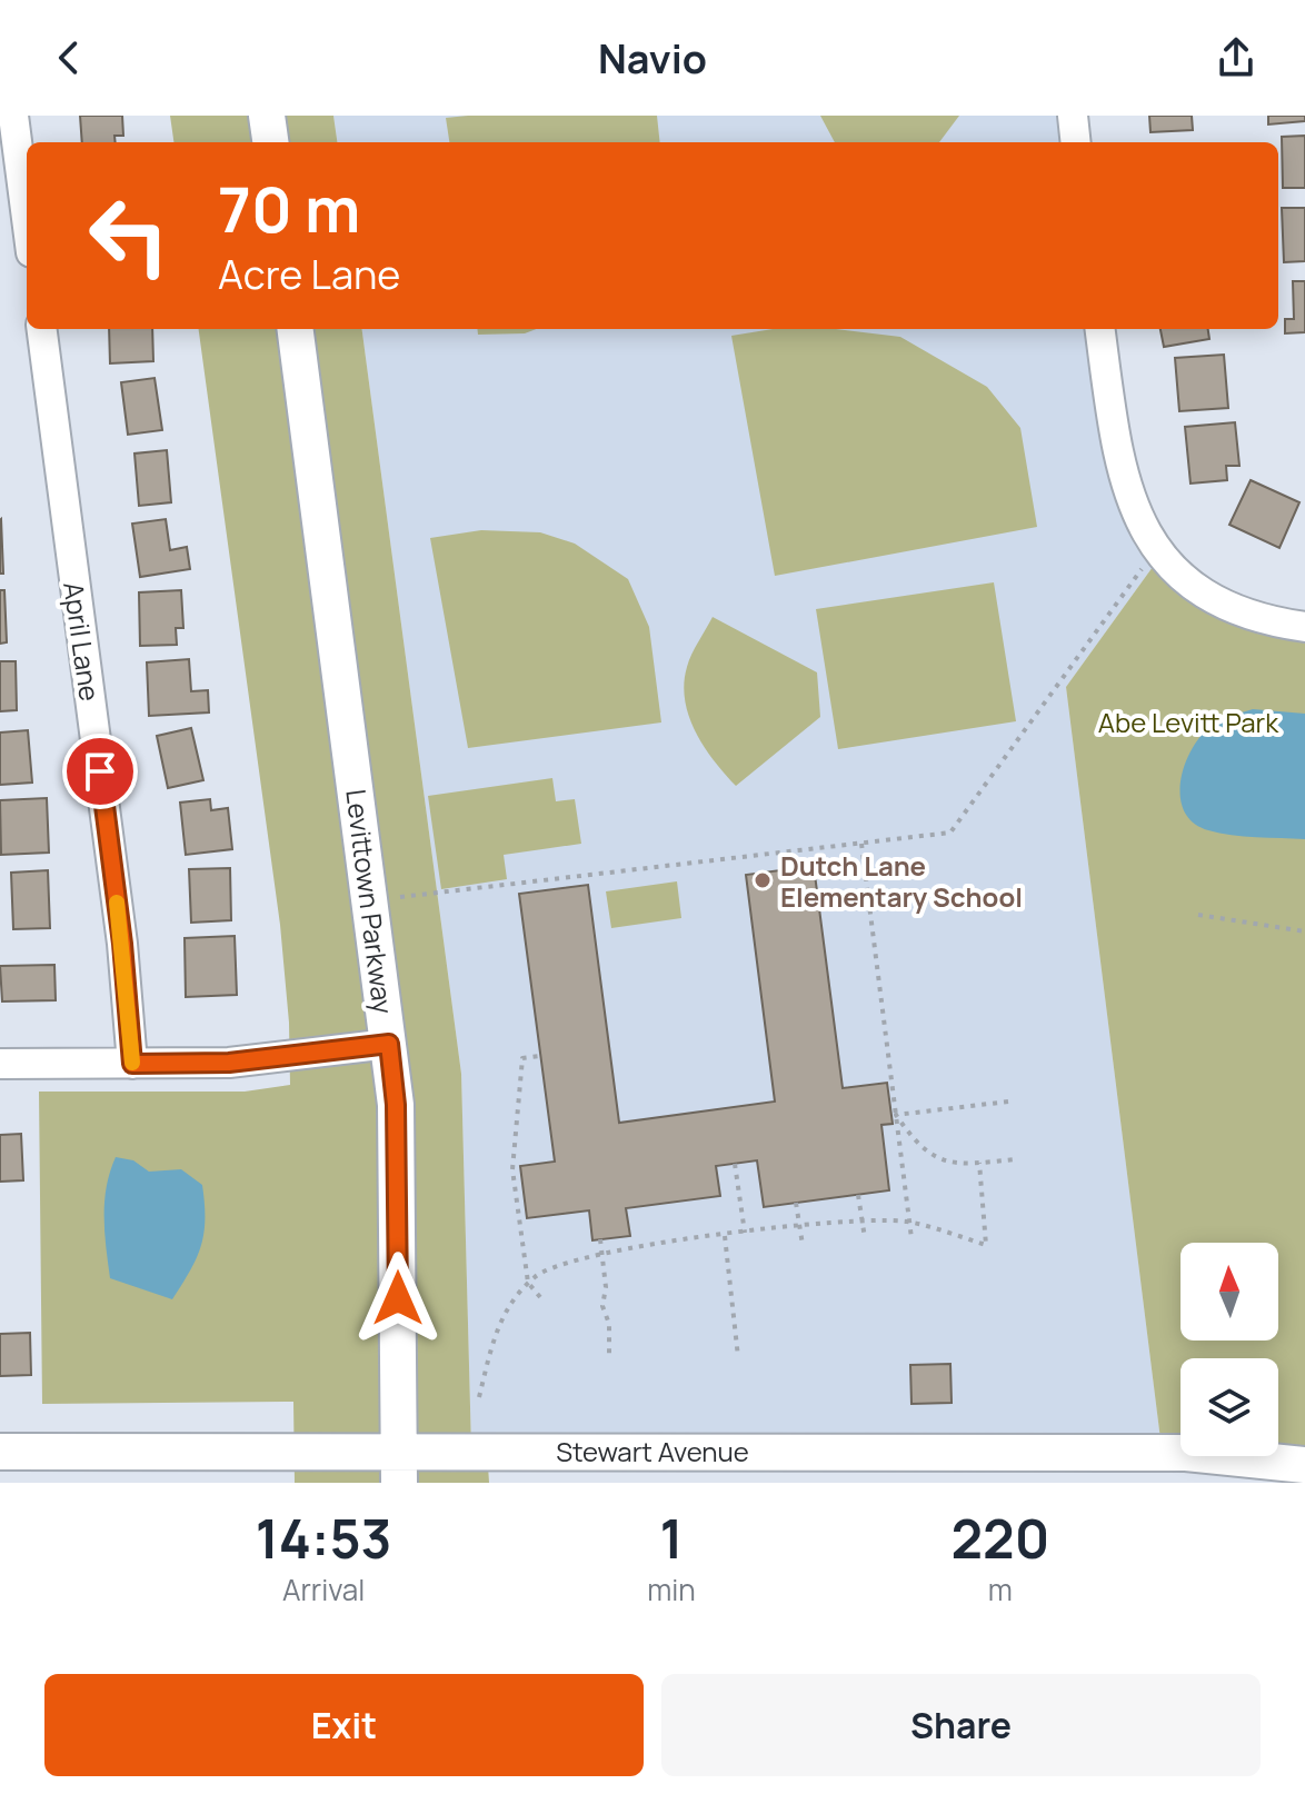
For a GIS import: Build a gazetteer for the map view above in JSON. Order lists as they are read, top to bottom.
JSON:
{
  "streets": {
    "street": ["April Lane", "Levittown Parkway", "Stewart Avenue"]
  },
  "crossings": [
    ["Levittown Parkway", "Stewart Avenue"]
  ],
  "parks": ["Abe Levitt Park"],
  "places": ["Dutch Lane Elementary School"],
  "north": "top",
  "page": {
    "header": "Navio",
    "turn": ["70 m", "Acre Lane"],
    "eta": [
      "14:53",
      "Arrival",
      "1",
      "min",
      "220",
      "m"
    ],
    "buttons": ["Exit", "Share"]
  }
}
